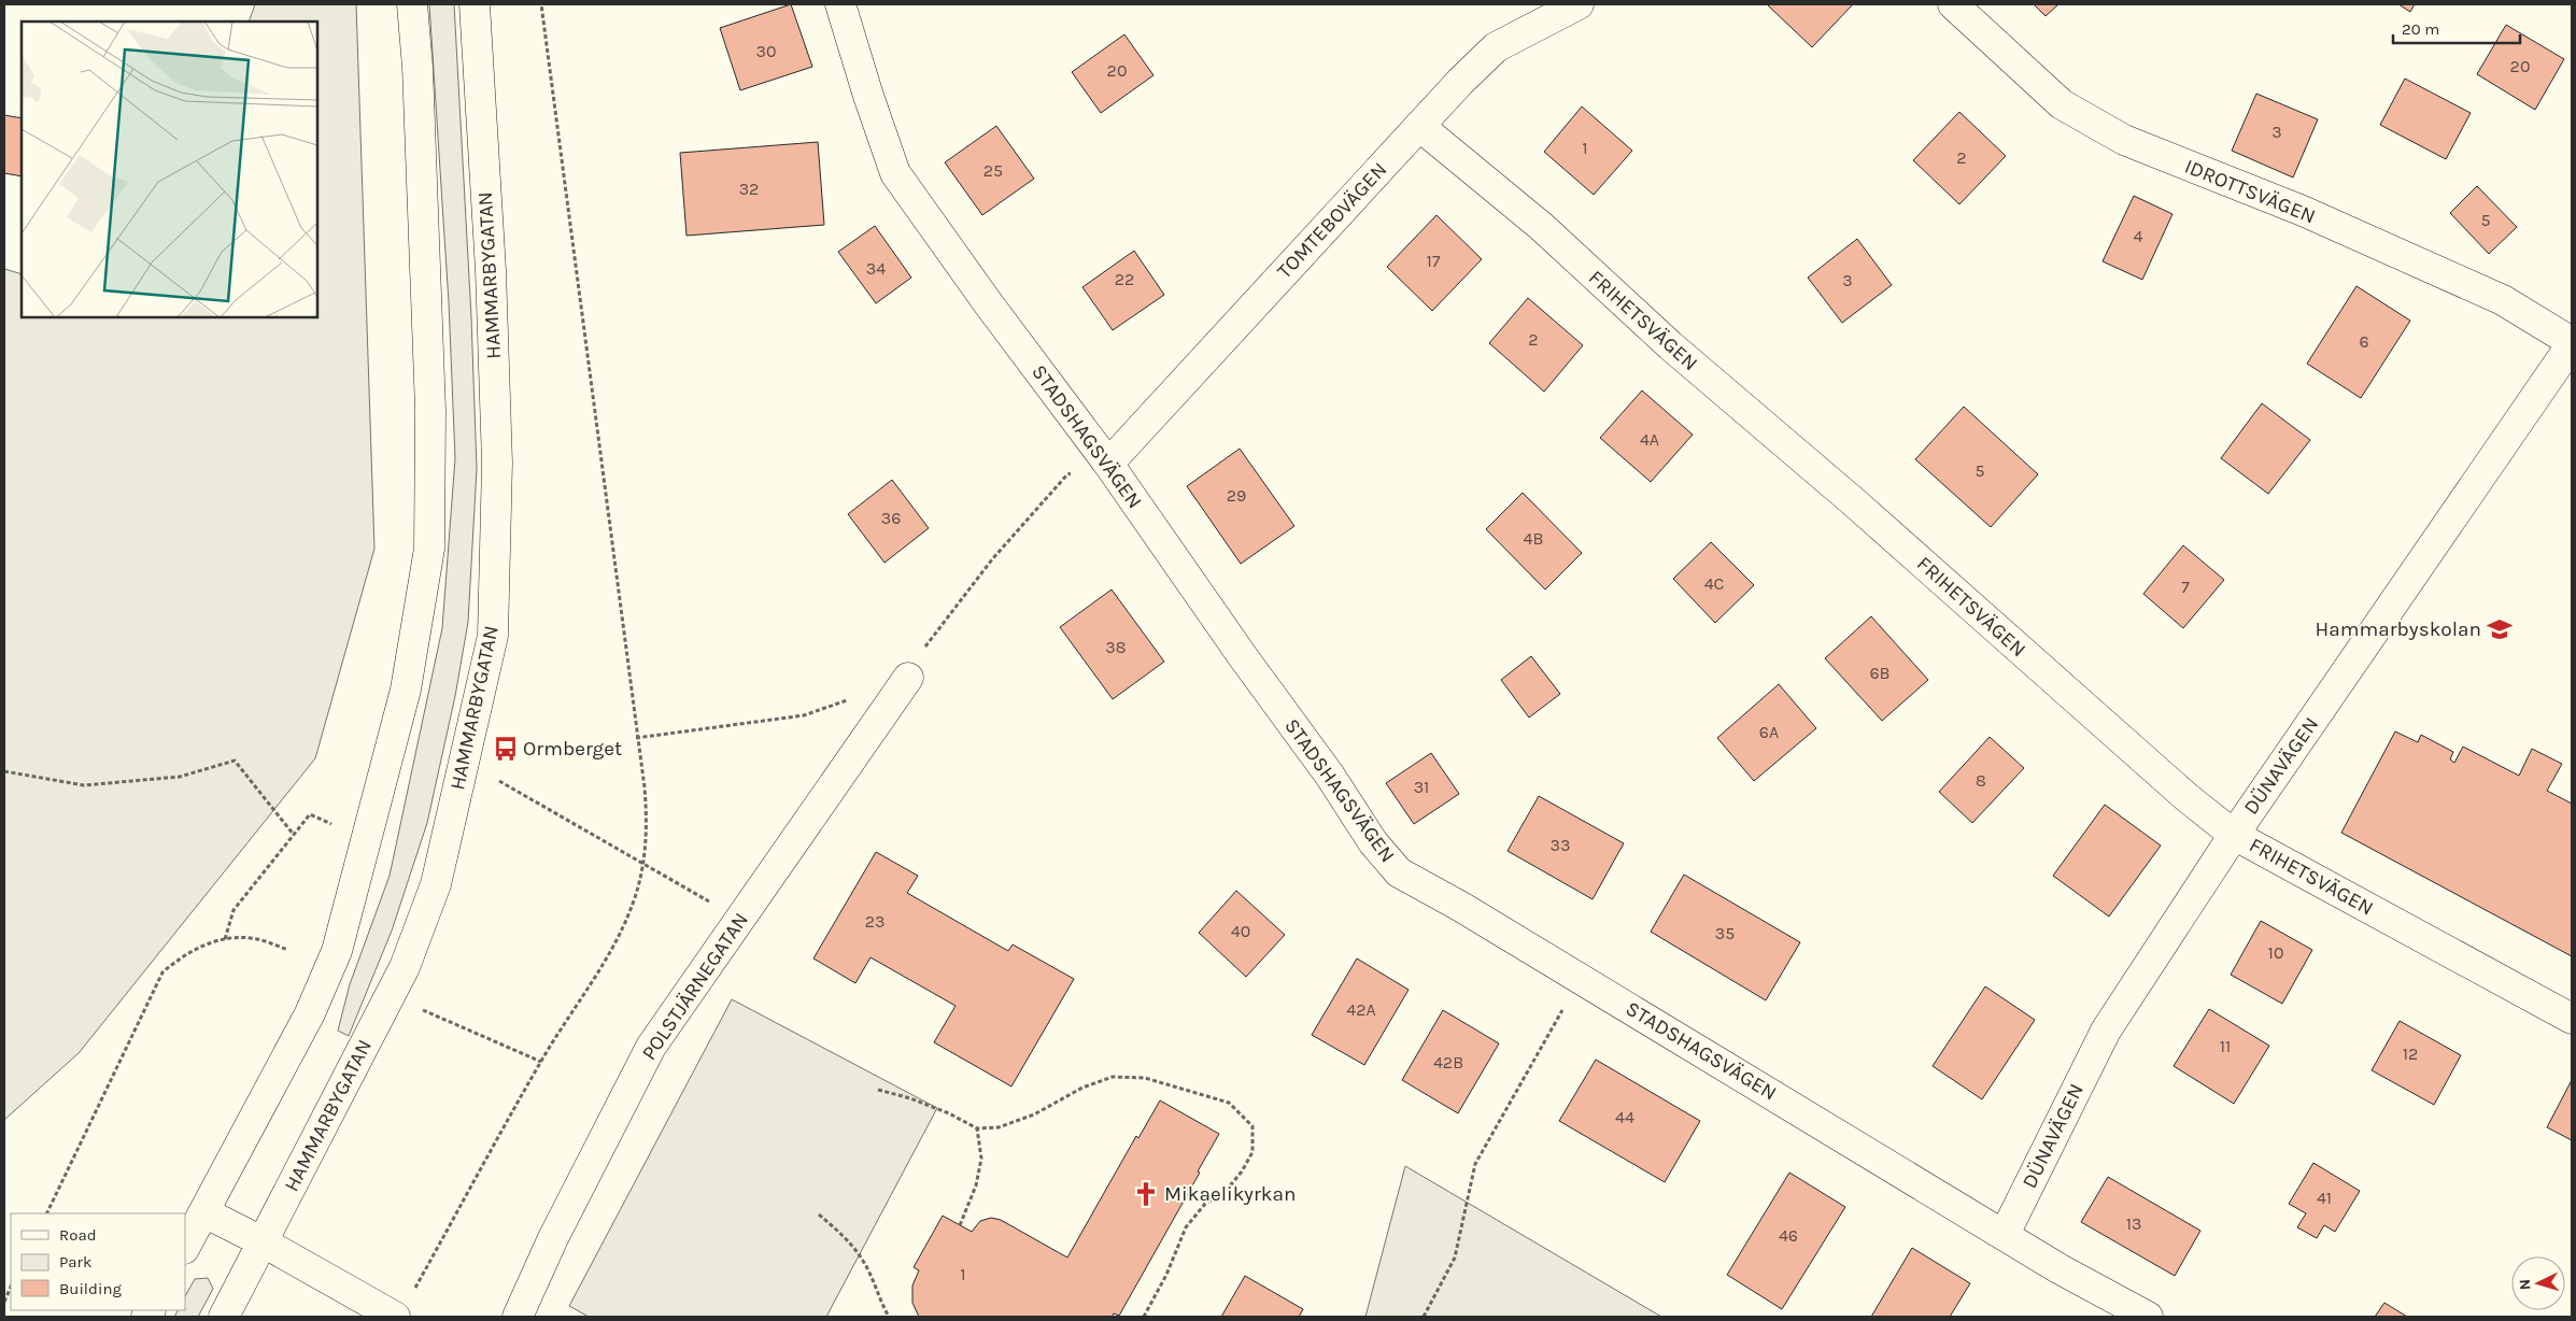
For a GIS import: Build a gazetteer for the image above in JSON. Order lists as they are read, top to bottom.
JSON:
{
  "streets": {
    "street": [
      "IDROTTSVÄGEN",
      "TOMTEBOVÄGEN",
      "HAMMARBYGATAN",
      "FRIHETSVÄGEN",
      "STADSHAGSVÄGEN",
      "DÜNAVÄGEN",
      "POLSTJÄRNEGATAN"
    ]
  },
  "crossings": [
    ["IDROTTSVÄGEN", "DÜNAVÄGEN"],
    ["TOMTEBOVÄGEN", "FRIHETSVÄGEN"],
    ["TOMTEBOVÄGEN", "STADSHAGSVÄGEN"],
    ["FRIHETSVÄGEN", "DÜNAVÄGEN"],
    ["STADSHAGSVÄGEN", "DÜNAVÄGEN"]
  ],
  "places": {
    "school or university": ["Hammarbyskolan"],
    "bus stop": ["Ormberget"],
    "church": ["Mikaelikyrkan"]
  },
  "house_numbers": [
    "30",
    "20",
    "20",
    "3",
    "1",
    "2",
    "25",
    "32",
    "5",
    "4",
    "17",
    "34",
    "22",
    "3",
    "2",
    "6",
    "4A",
    "5",
    "29",
    "36",
    "4B",
    "4C",
    "7",
    "38",
    "6B",
    "6A",
    "8",
    "31",
    "33",
    "23",
    "40",
    "35",
    "10",
    "42A",
    "11",
    "12",
    "42B",
    "44",
    "41",
    "13",
    "46",
    "1"
  ],
  "legend": ["Road", "Park", "Building"],
  "scale_bar": "20 m",
  "north": "left"
}
